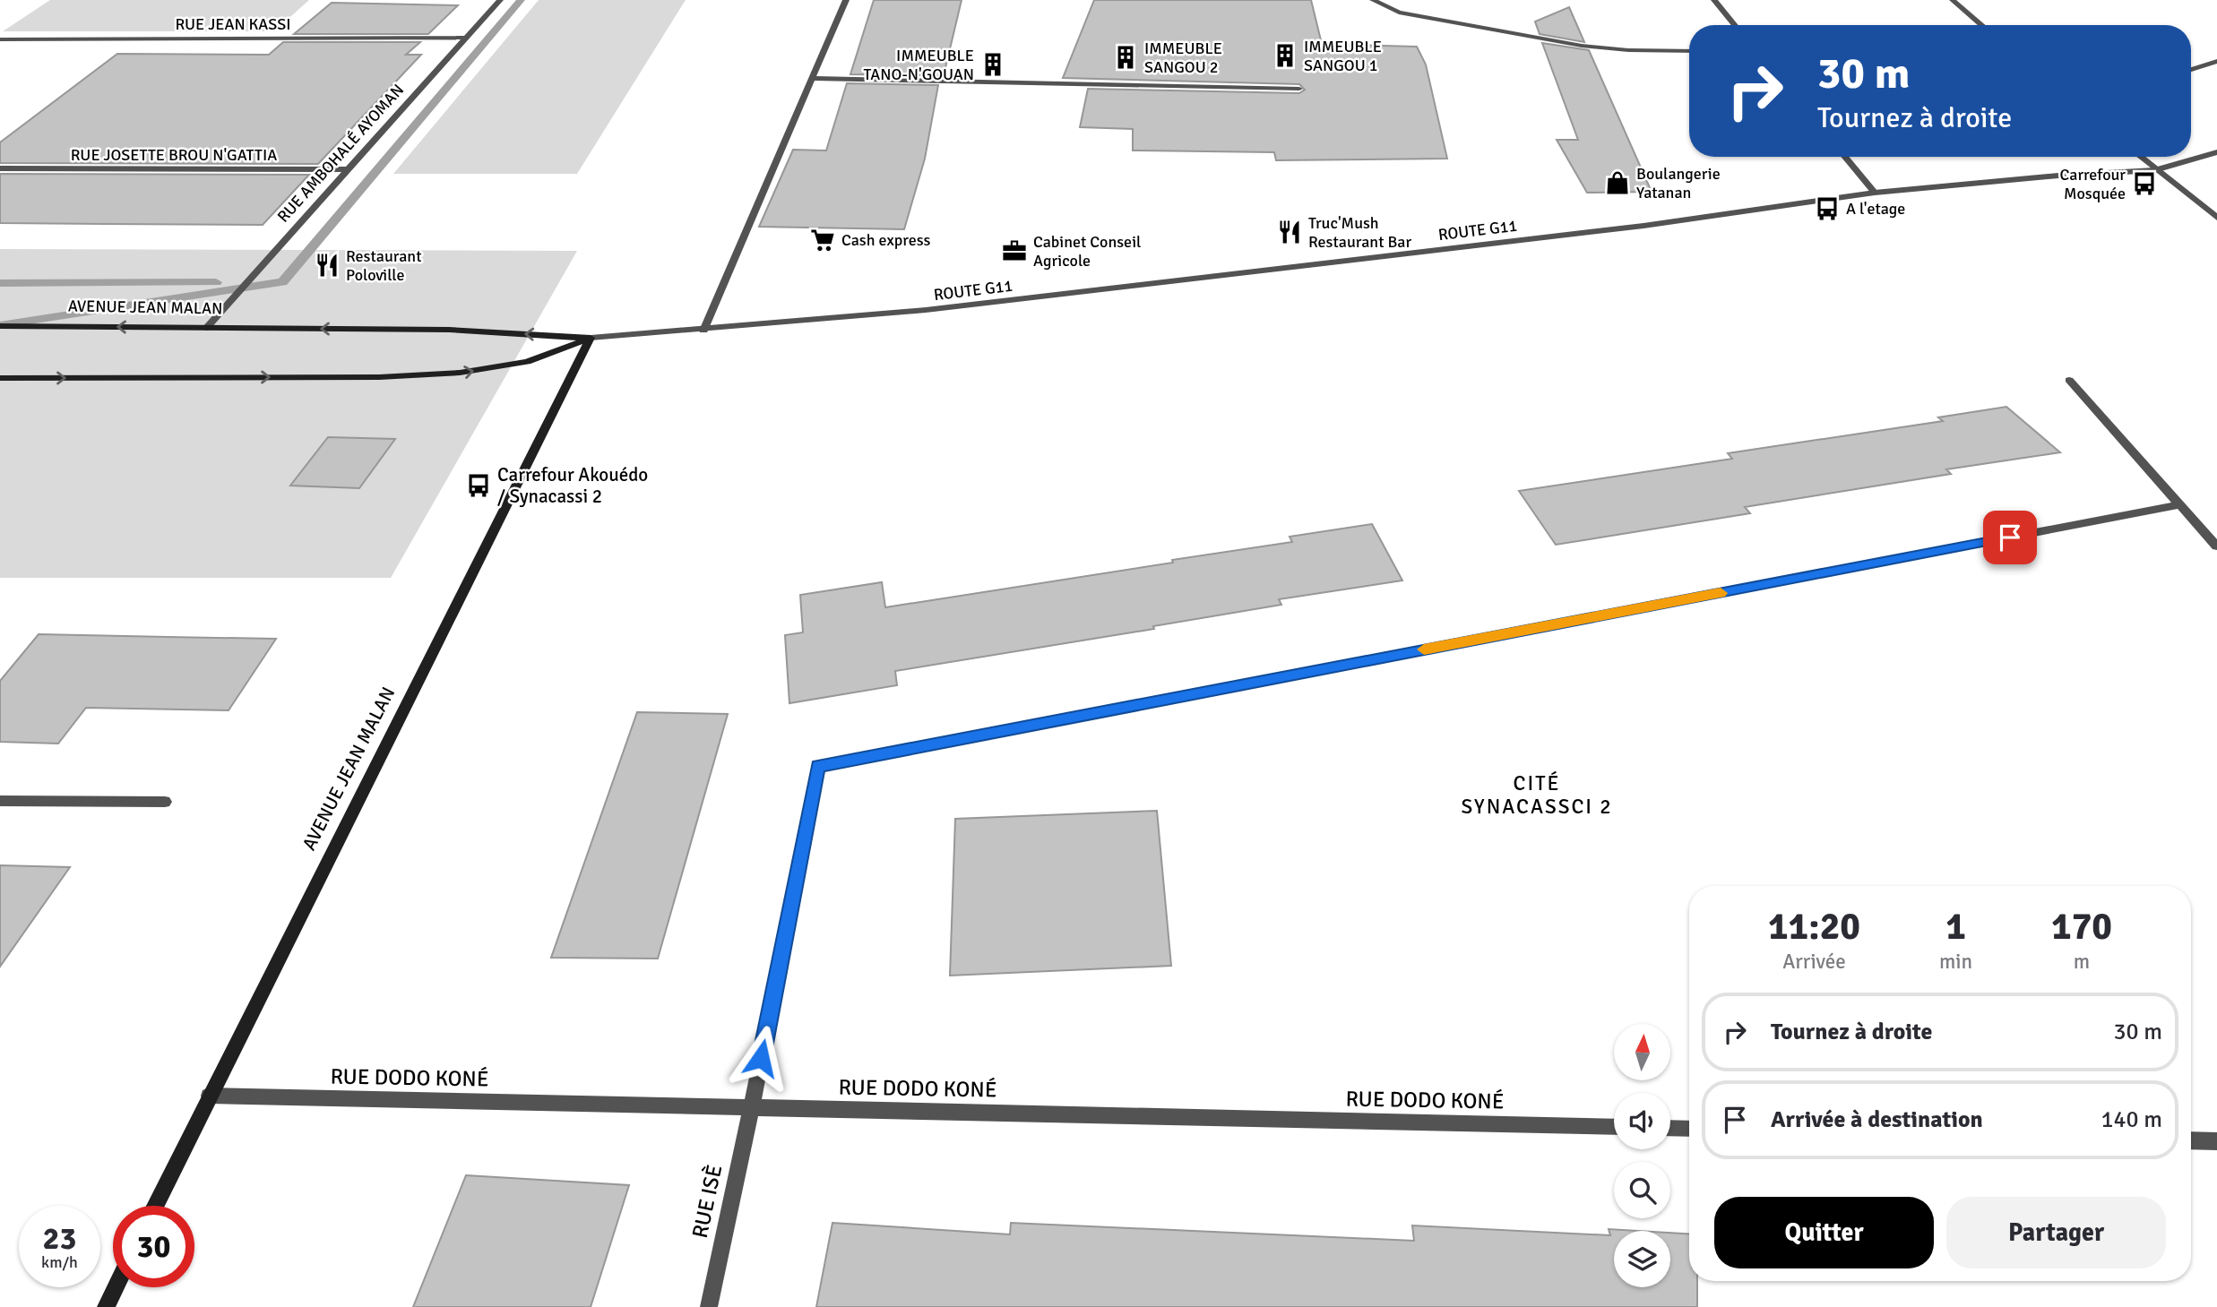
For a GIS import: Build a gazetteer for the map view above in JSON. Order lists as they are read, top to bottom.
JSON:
{
  "streets": {
    "main road": ["AVENUE JEAN MALAN"],
    "street": [
      "RUE JEAN KASSI",
      "RUE AMBOHALÉ AYOMAN",
      "RUE JOSETTE BROU N'GATTIA",
      "ROUTE G11",
      "RUE DODO KONÉ",
      "RUE ISÈ"
    ]
  },
  "crossings": [
    ["RUE JEAN KASSI", "RUE AMBOHALÉ AYOMAN"],
    ["RUE AMBOHALÉ AYOMAN", "RUE JOSETTE BROU N'GATTIA"],
    ["RUE AMBOHALÉ AYOMAN", "AVENUE JEAN MALAN"],
    ["ROUTE G11", "AVENUE JEAN MALAN"],
    ["AVENUE JEAN MALAN", "RUE DODO KONÉ"],
    ["RUE DODO KONÉ", "RUE ISÈ"]
  ],
  "districts": ["CITÉ SYNACASSCI 2"],
  "places": {
    "building": ["IMMEUBLE SANGOU 1", "IMMEUBLE SANGOU 2", "IMMEUBLE TANO-N'GOUAN"],
    "shop": ["Boulangerie Yatanan"],
    "bus stop": ["Carrefour Mosquée", "A l'etage", "Carrefour Akouédo / Synacassi 2"],
    "restaurant": ["Truc'Mush Restaurant Bar", "Restaurant Poloville"],
    "supermarket": ["Cash express"],
    "office": ["Cabinet Conseil Agricole"]
  },
  "north": "top",
  "page": {
    "turn": ["30 m", "Tournez à droite"],
    "eta": [
      "11:20",
      "Arrivée",
      "1",
      "min",
      "170",
      "m"
    ],
    "list": [
      {
        "name": "Tournez à droite",
        "value": "30 m"
      },
      {
        "name": "Arrivée à destination",
        "value": "140 m"
      }
    ],
    "buttons": ["Quitter", "Partager"],
    "speed": "23 km/h",
    "limit": "30"
  }
}
